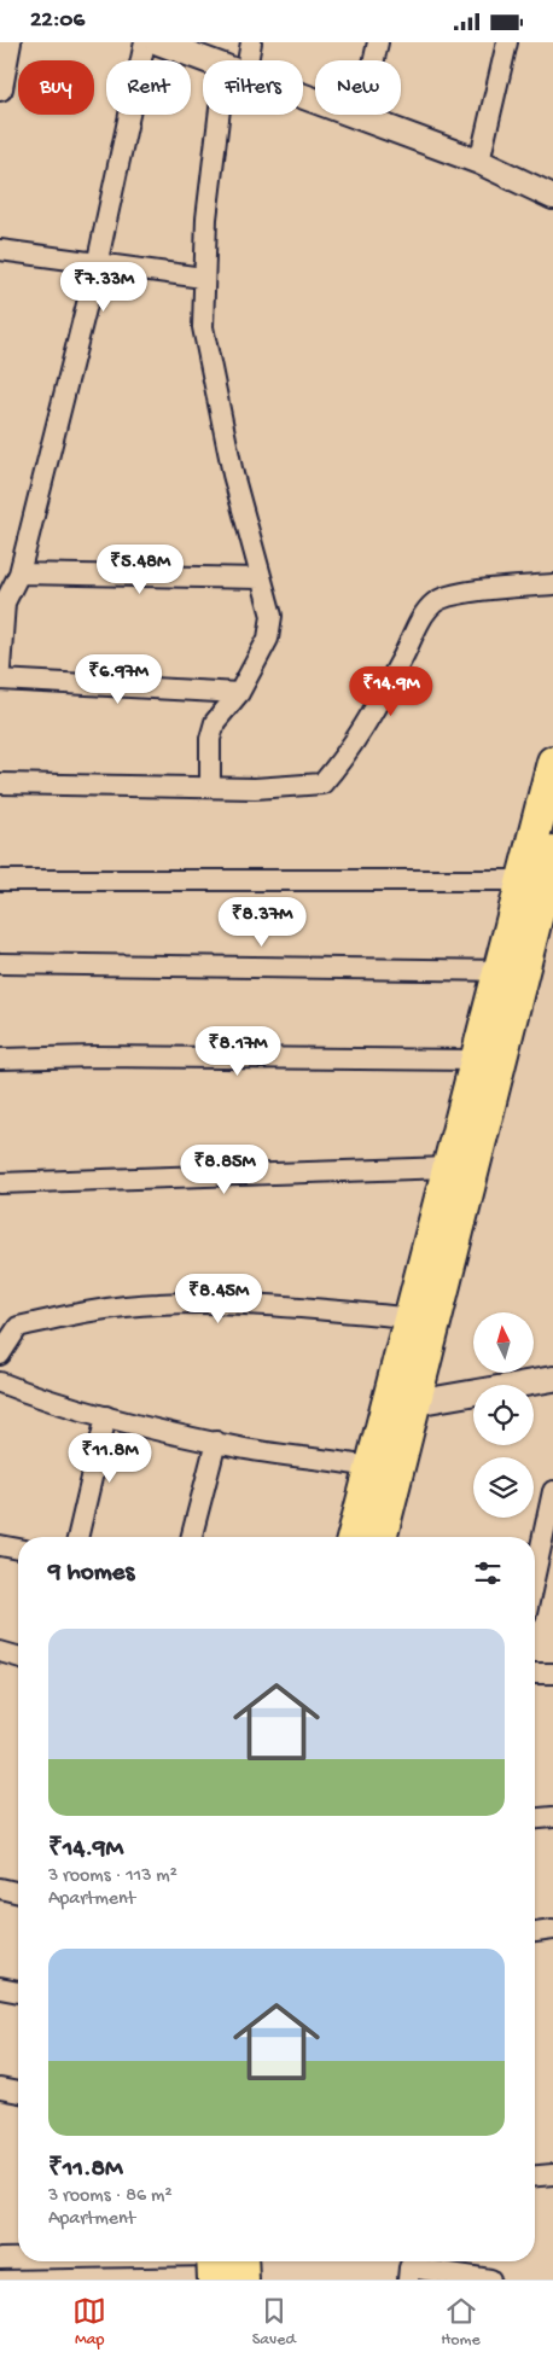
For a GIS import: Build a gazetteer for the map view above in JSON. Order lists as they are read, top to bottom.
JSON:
{
  "north": "top",
  "page": {
    "status": "22:06",
    "chip": [
      "Buy",
      "Rent",
      "Filters",
      "New"
    ],
    "price": [
      "₹7.33M",
      "₹5.48M",
      "₹6.97M",
      "₹14.9M",
      "₹8.37M",
      "₹8.17M",
      "₹8.85M",
      "₹8.45M",
      "₹11.8M"
    ],
    "heading": "9 homes",
    "list": [
      {
        "name": "₹14.9M",
        "note": "3 rooms · 113 m² · Apartment"
      },
      {
        "name": "₹11.8M",
        "note": "3 rooms · 86 m² · Apartment"
      }
    ],
    "tabs": ["Map", "Saved", "Home"]
  }
}
